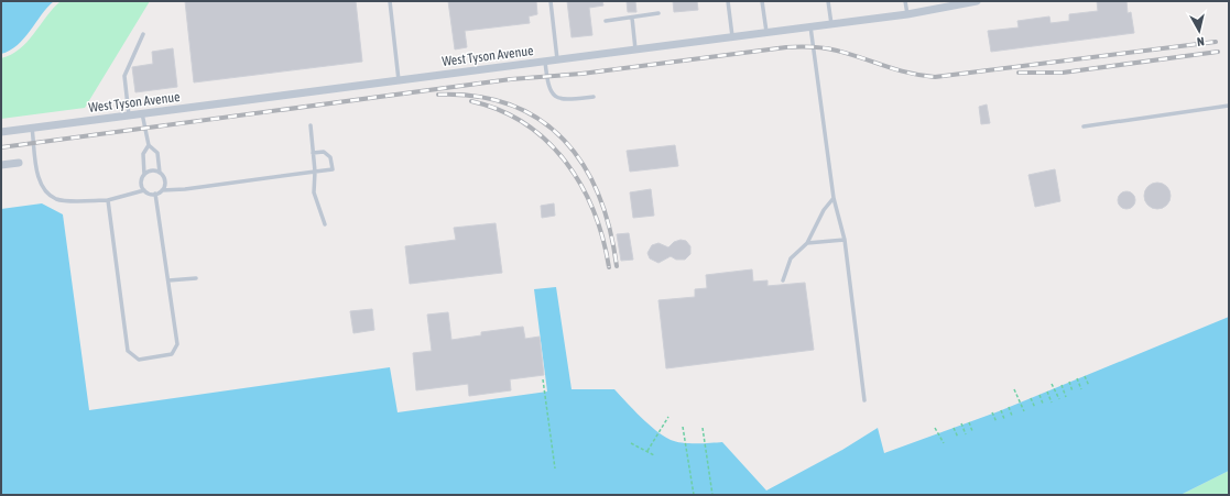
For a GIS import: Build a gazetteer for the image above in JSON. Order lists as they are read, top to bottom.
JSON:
{
  "streets": {
    "street": ["West Tyson Avenue"]
  },
  "north": "bottom"
}
